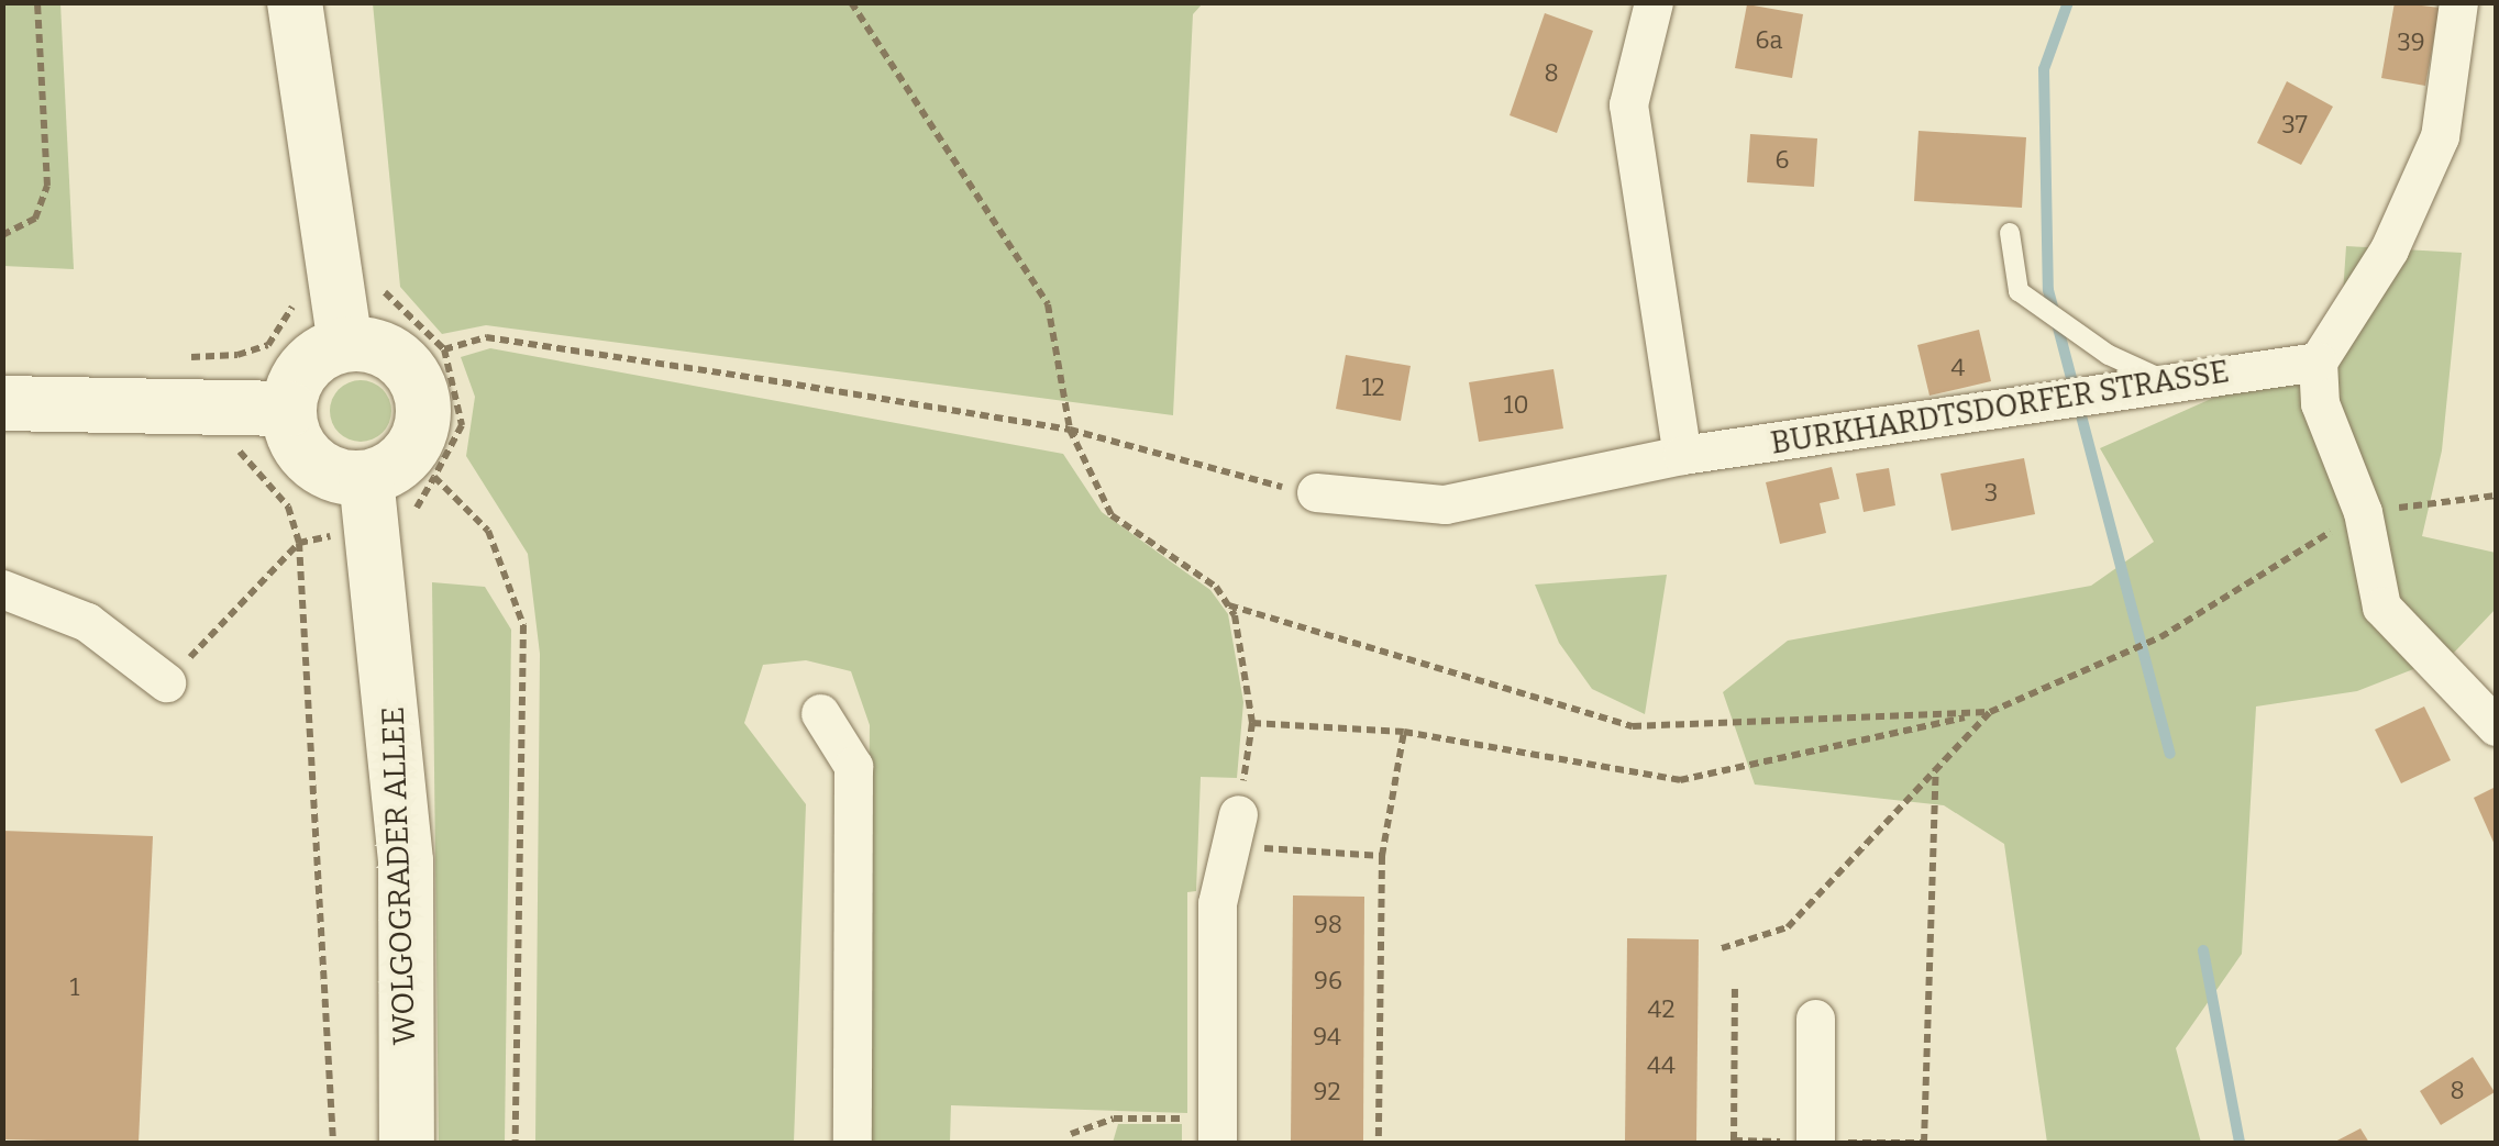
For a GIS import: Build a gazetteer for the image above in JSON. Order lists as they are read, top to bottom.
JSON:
{
  "streets": {
    "main road": ["WOLGOGRADER ALLEE"],
    "street": ["BURKHARDTSDORFER STRASSE"]
  },
  "house_numbers": [
    "6a",
    "39",
    "8",
    "37",
    "6",
    "4",
    "12",
    "10",
    "3",
    "98",
    "96",
    "1",
    "42",
    "94",
    "44",
    "8",
    "92"
  ]
}
